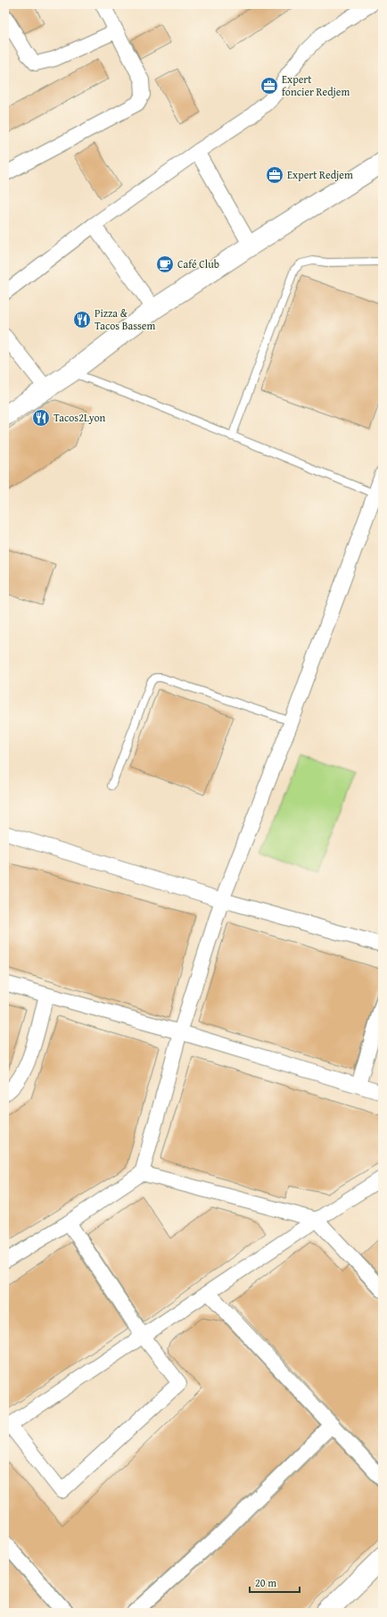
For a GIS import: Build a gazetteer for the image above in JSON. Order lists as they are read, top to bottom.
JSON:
{
  "places": {
    "office": ["Expert foncier Redjem", "Expert Redjem"],
    "cafe": ["Café Club"],
    "restaurant": ["Pizza & Tacos Bassem", "Tacos2Lyon"]
  },
  "scale_bar": "20 m"
}
